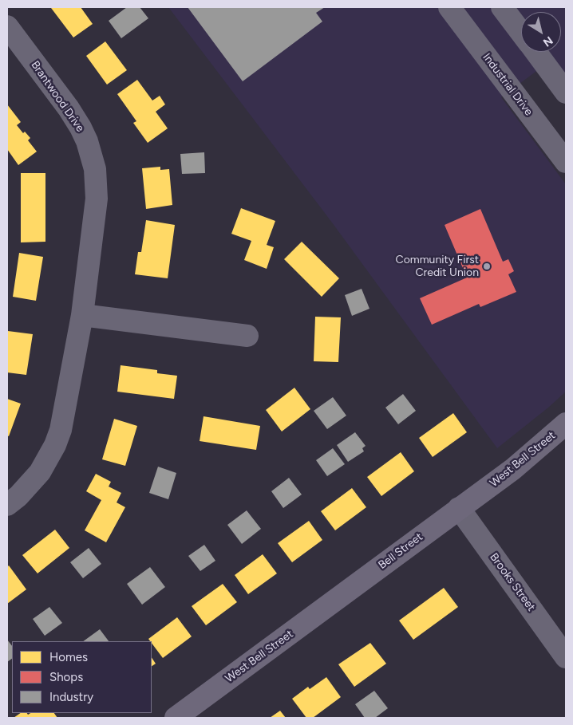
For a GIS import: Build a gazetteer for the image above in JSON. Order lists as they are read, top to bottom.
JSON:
{
  "streets": {
    "main road": ["West Bell Street", "Bell Street"],
    "street": ["Industrial Drive", "Brantwood Drive", "Brooks Street"]
  },
  "crossings": [
    ["West Bell Street", "Bell Street"],
    ["West Bell Street", "Brooks Street"],
    ["Bell Street", "Brooks Street"]
  ],
  "places": ["Community First Credit Union"],
  "legend": ["Homes", "Shops", "Industry"],
  "north": "bottom right"
}
